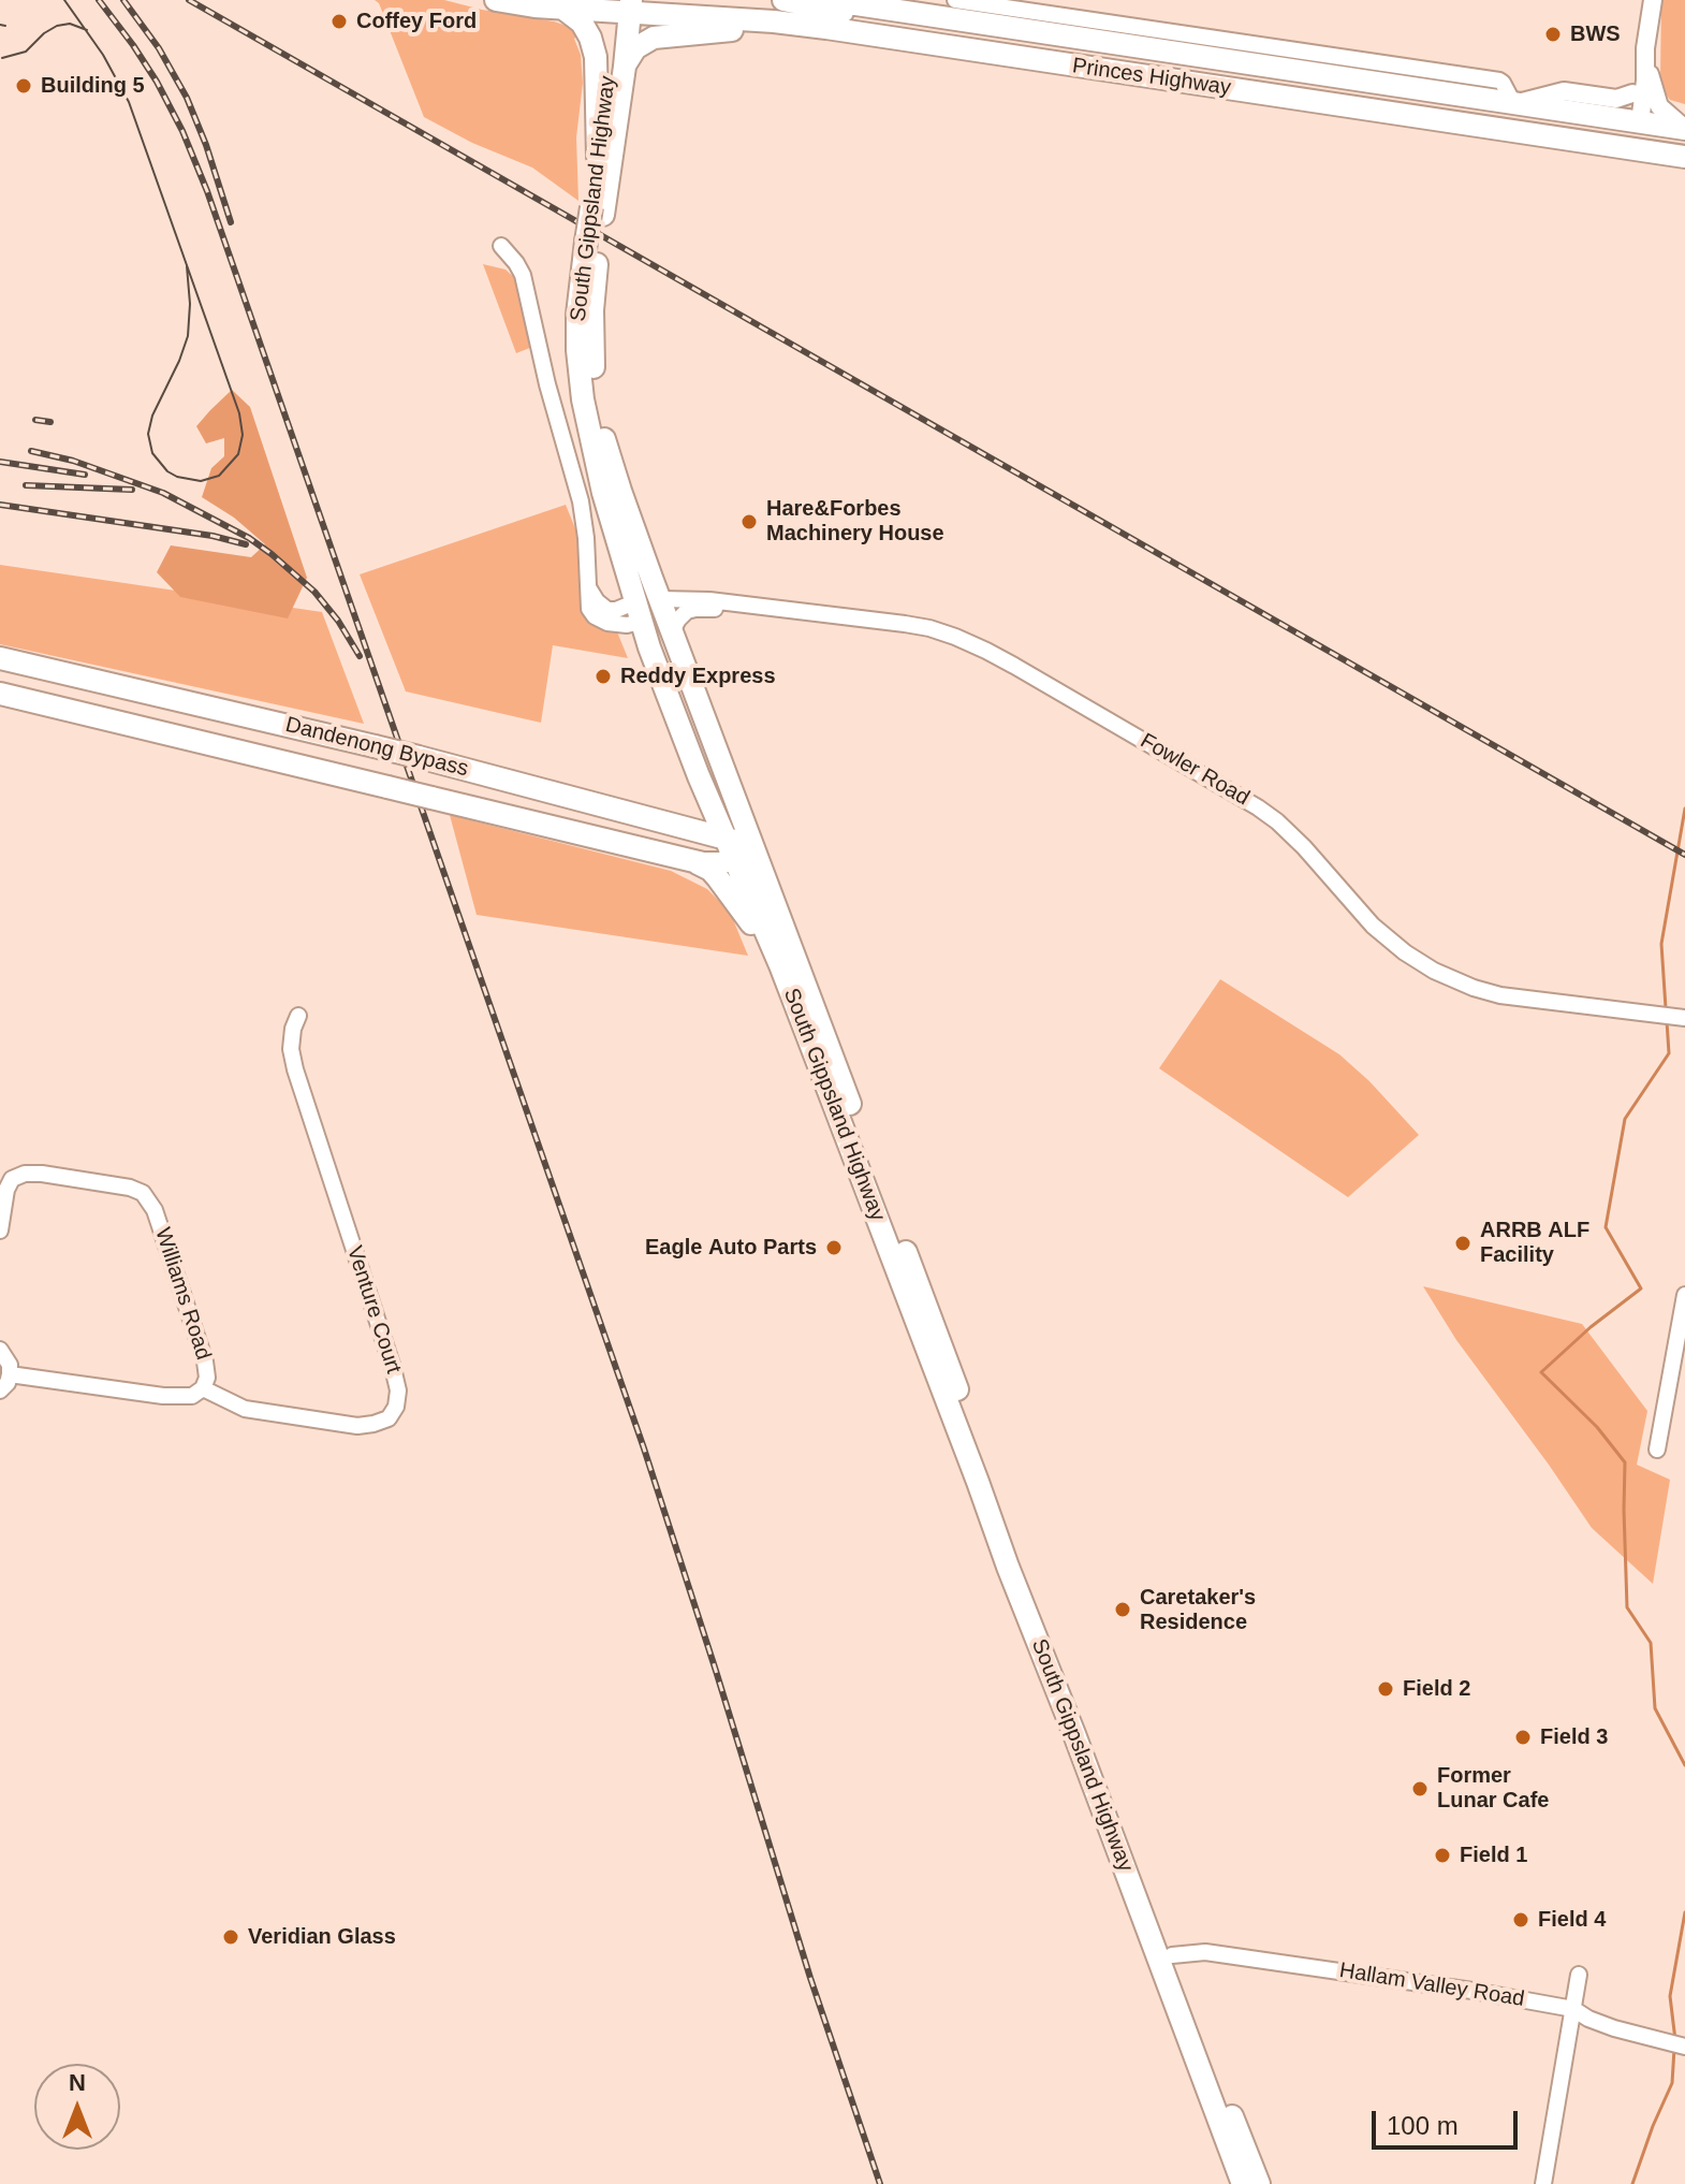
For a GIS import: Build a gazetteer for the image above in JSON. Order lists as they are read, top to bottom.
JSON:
{
  "streets": {
    "highway": ["Princes Highway", "South Gippsland Highway", "Dandenong Bypass"],
    "street": [
      "Fowler Road",
      "Williams Road",
      "Venture Court",
      "Hallam Valley Road"
    ]
  },
  "crossings": [
    ["Princes Highway", "South Gippsland Highway"],
    ["South Gippsland Highway", "Dandenong Bypass"],
    ["South Gippsland Highway", "Fowler Road"],
    ["South Gippsland Highway", "Hallam Valley Road"],
    ["Williams Road", "Venture Court"]
  ],
  "places": [
    "Coffey Ford",
    "BWS",
    "Building 5",
    "Hare&Forbes Machinery House",
    "Reddy Express",
    "ARRB ALF Facility",
    "Eagle Auto Parts",
    "Caretaker's Residence",
    "Field 2",
    "Field 3",
    "Former Lunar Cafe",
    "Field 1",
    "Field 4",
    "Veridian Glass"
  ],
  "scale_bar": "100 m",
  "north": "top"
}
